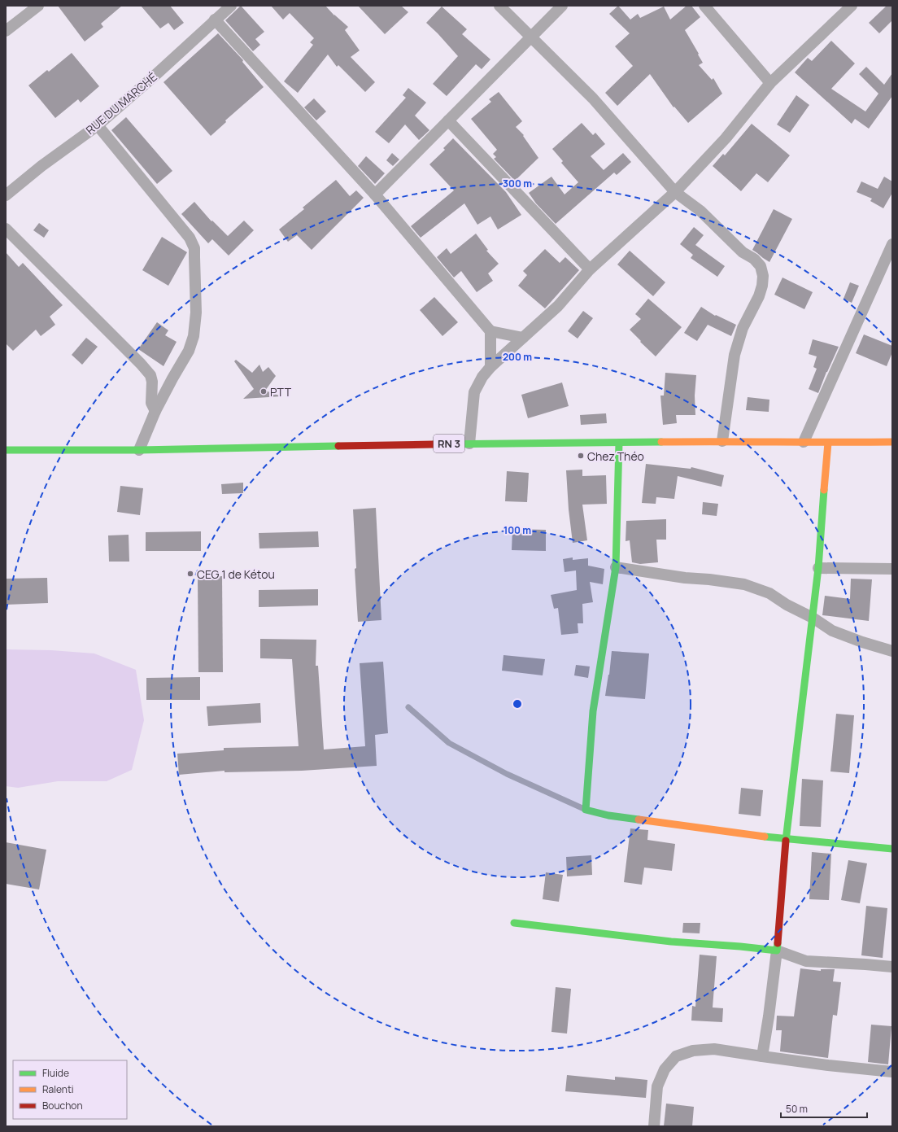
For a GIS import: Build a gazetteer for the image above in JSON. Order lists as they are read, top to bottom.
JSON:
{
  "streets": {
    "street": ["RUE DU MARCHÉ", "RN 3"]
  },
  "places": ["PTT", "Chez Théo", "CEG 1 de Kétou"],
  "legend": ["Fluide", "Ralenti", "Bouchon"],
  "scale_bar": "50 m",
  "rings": ["300 m", "200 m", "100 m"]
}
